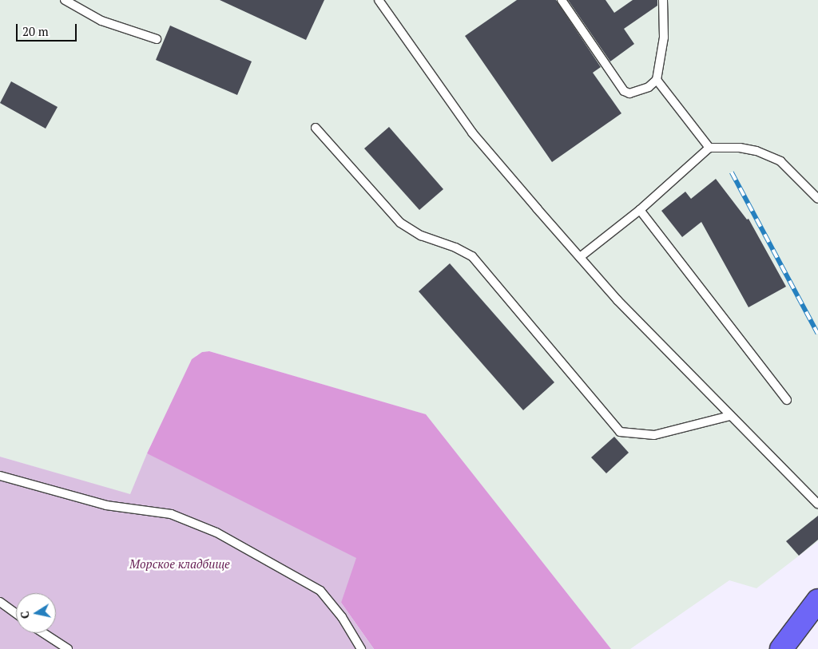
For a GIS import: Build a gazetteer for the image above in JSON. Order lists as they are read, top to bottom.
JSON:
{
  "parks": ["Морское кладбище"],
  "scale_bar": "20 m",
  "north": "left"
}
